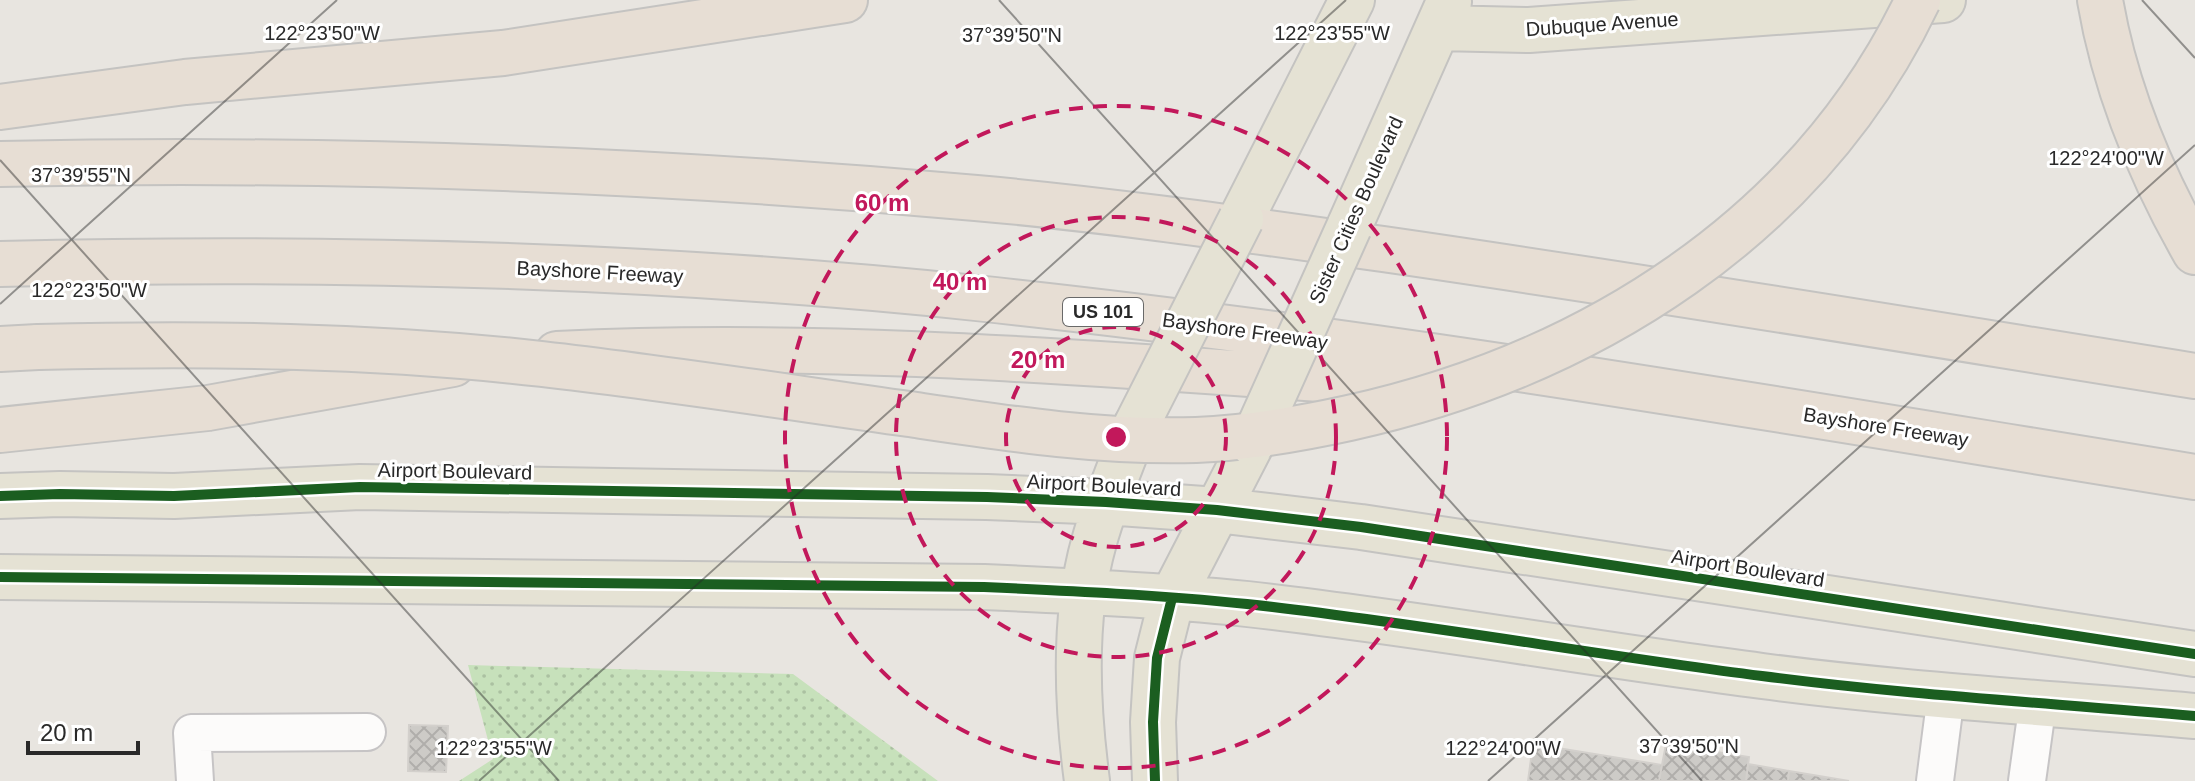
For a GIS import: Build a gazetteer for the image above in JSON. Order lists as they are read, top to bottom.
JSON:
{
  "streets": {
    "highway": ["Bayshore Freeway", "US 101"],
    "main road": ["Dubuque Avenue", "Sister Cities Boulevard", "Airport Boulevard"]
  },
  "crossings": [
    ["Dubuque Avenue", "Sister Cities Boulevard"],
    ["Sister Cities Boulevard", "Airport Boulevard"]
  ],
  "scale_bar": "20 m",
  "coordinates": [
    "122°23'50\"W",
    "122°23'55\"W",
    "37°39'50\"N",
    "122°24'00\"W",
    "37°39'55\"N"
  ],
  "rings": ["60 m", "40 m", "20 m"]
}
